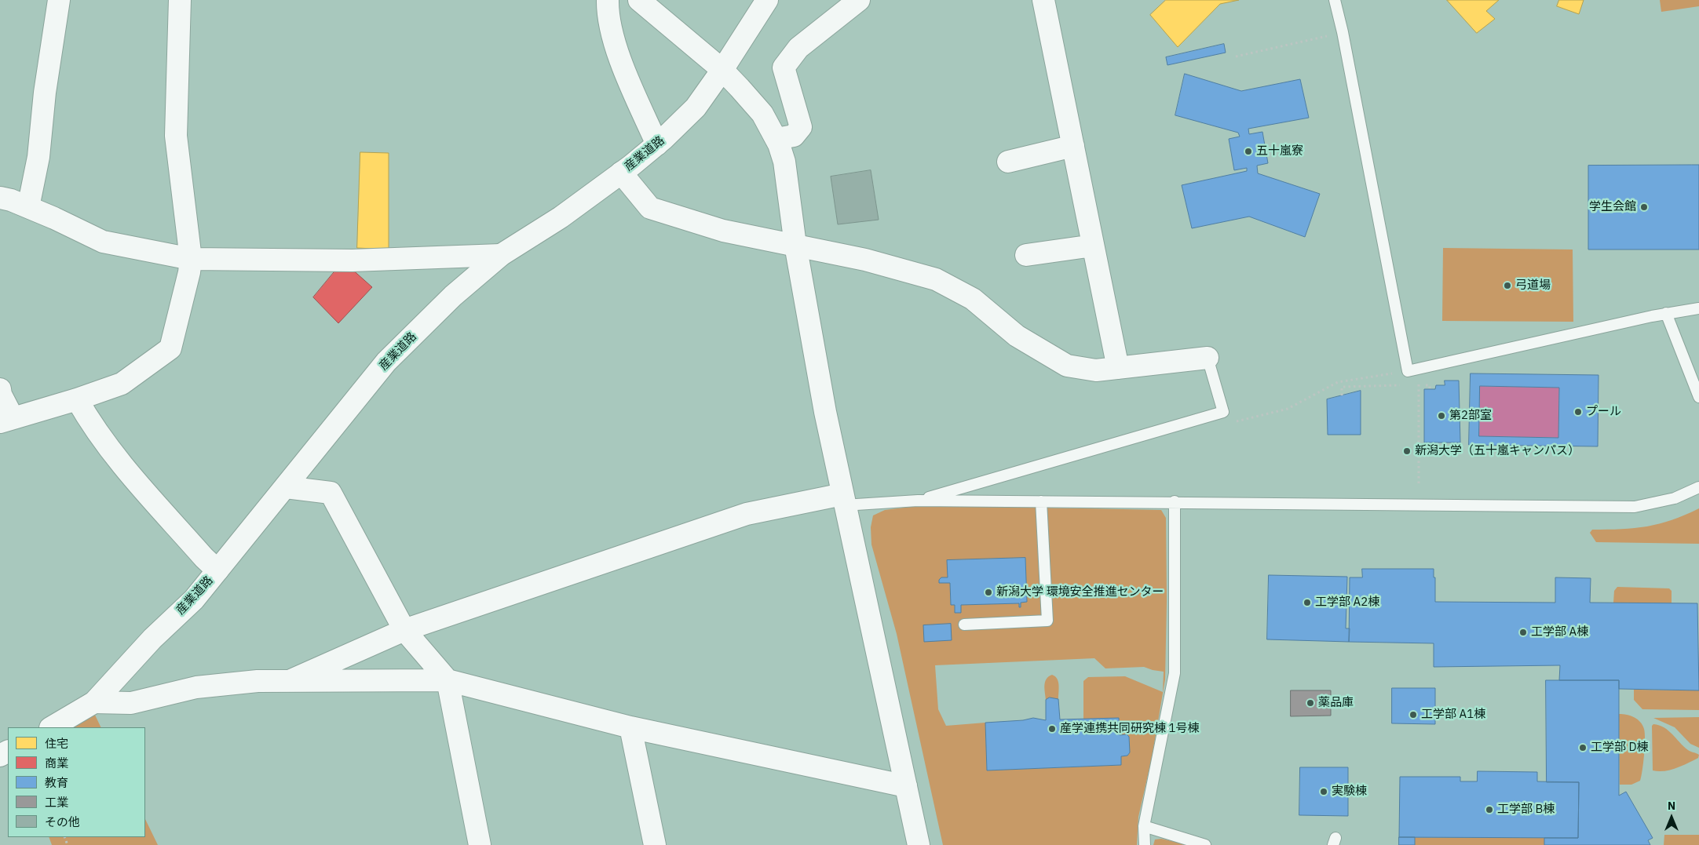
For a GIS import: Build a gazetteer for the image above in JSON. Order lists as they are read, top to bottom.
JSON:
{
  "streets": {
    "street": ["産業道路"]
  },
  "places": [
    "五十嵐寮",
    "学生会館",
    "弓道場",
    "プール",
    "第2部室",
    "新潟大学（五十嵐キャンパス）",
    "新潟大学 環境安全推進センター",
    "工学部 A2棟",
    "工学部 A棟",
    "薬品庫",
    "工学部 A1棟",
    "産学連携共同研究棟 1号棟",
    "工学部 D棟",
    "実験棟",
    "工学部 B棟"
  ],
  "legend": [
    "住宅",
    "商業",
    "教育",
    "工業",
    "その他"
  ],
  "north": "top"
}
